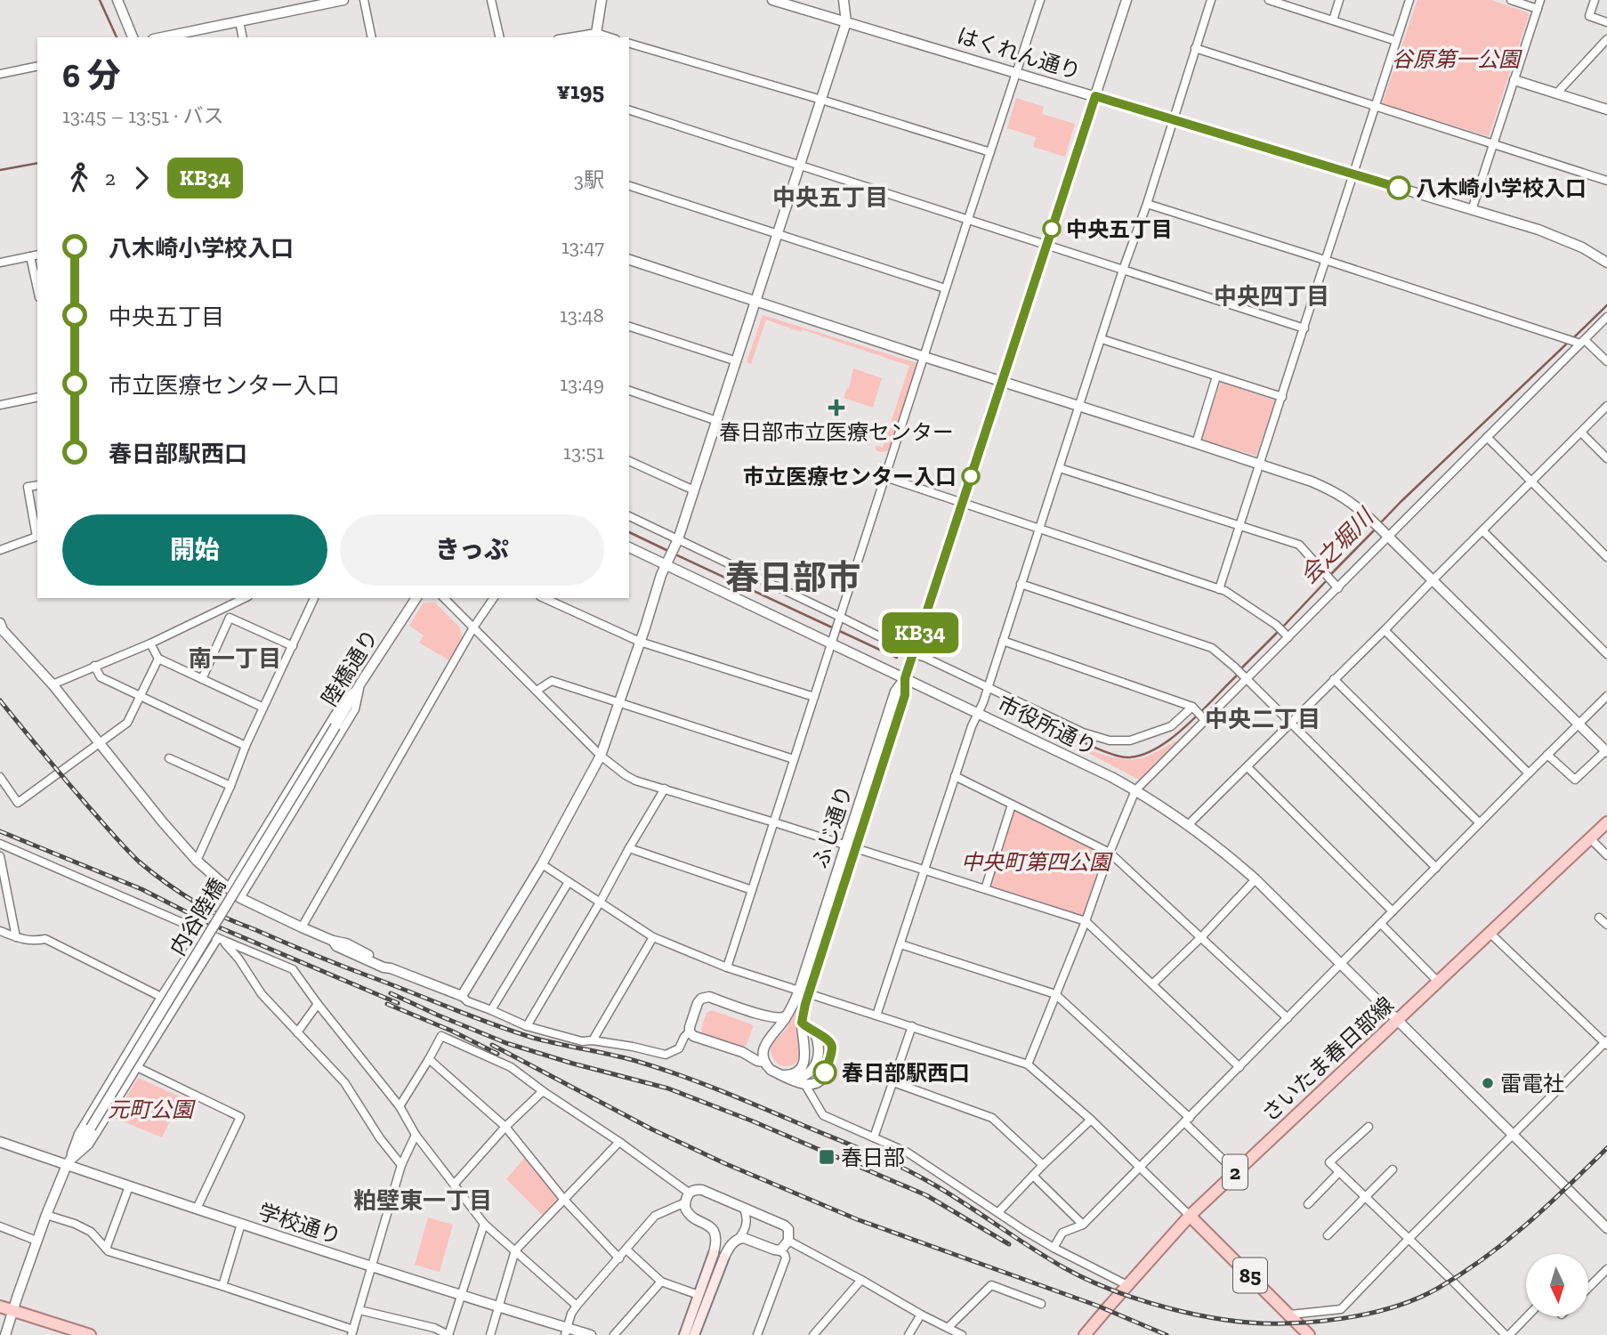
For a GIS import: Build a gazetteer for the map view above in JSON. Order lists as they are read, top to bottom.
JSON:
{
  "streets": {
    "main road": ["さいたま春日部線", "2", "85"],
    "street": [
      "はくれん通り",
      "陸橋通り",
      "市役所通り",
      "ふじ通り",
      "内谷陸橋",
      "学校通り"
    ]
  },
  "crossings": [
    ["はくれん通り", "ふじ通り"],
    ["陸橋通り", "内谷陸橋"],
    ["市役所通り", "ふじ通り"],
    ["市役所通り", "さいたま春日部線"],
    ["内谷陸橋", "学校通り"],
    ["さいたま春日部線", "85"]
  ],
  "districts": [
    "中央五丁目",
    "中央四丁目",
    "春日部市",
    "南一丁目",
    "中央二丁目",
    "粕壁東一丁目"
  ],
  "water": ["会之堀川"],
  "parks": ["谷原第一公園", "中央町第四公園", "元町公園"],
  "places": {
    "other": [
      "八木崎小学校入口",
      "中央五丁目",
      "市立医療センター入口",
      "春日部駅西口",
      "雷電社"
    ],
    "health": ["春日部市立医療センター"],
    "transit": ["春日部"]
  },
  "lines": ["bus line KB34"],
  "north": "bottom",
  "page": {
    "on_map": "KB34",
    "heading": ["6 分", "13:45 – 13:51 · バス", "¥195"],
    "legs": ["2", "KB34", "3駅"],
    "list": [
      {
        "name": "八木崎小学校入口",
        "value": "13:47"
      },
      {
        "name": "中央五丁目",
        "value": "13:48"
      },
      {
        "name": "市立医療センター入口",
        "value": "13:49"
      },
      {
        "name": "春日部駅西口",
        "value": "13:51"
      }
    ],
    "buttons": ["開始", "きっぷ"]
  }
}
